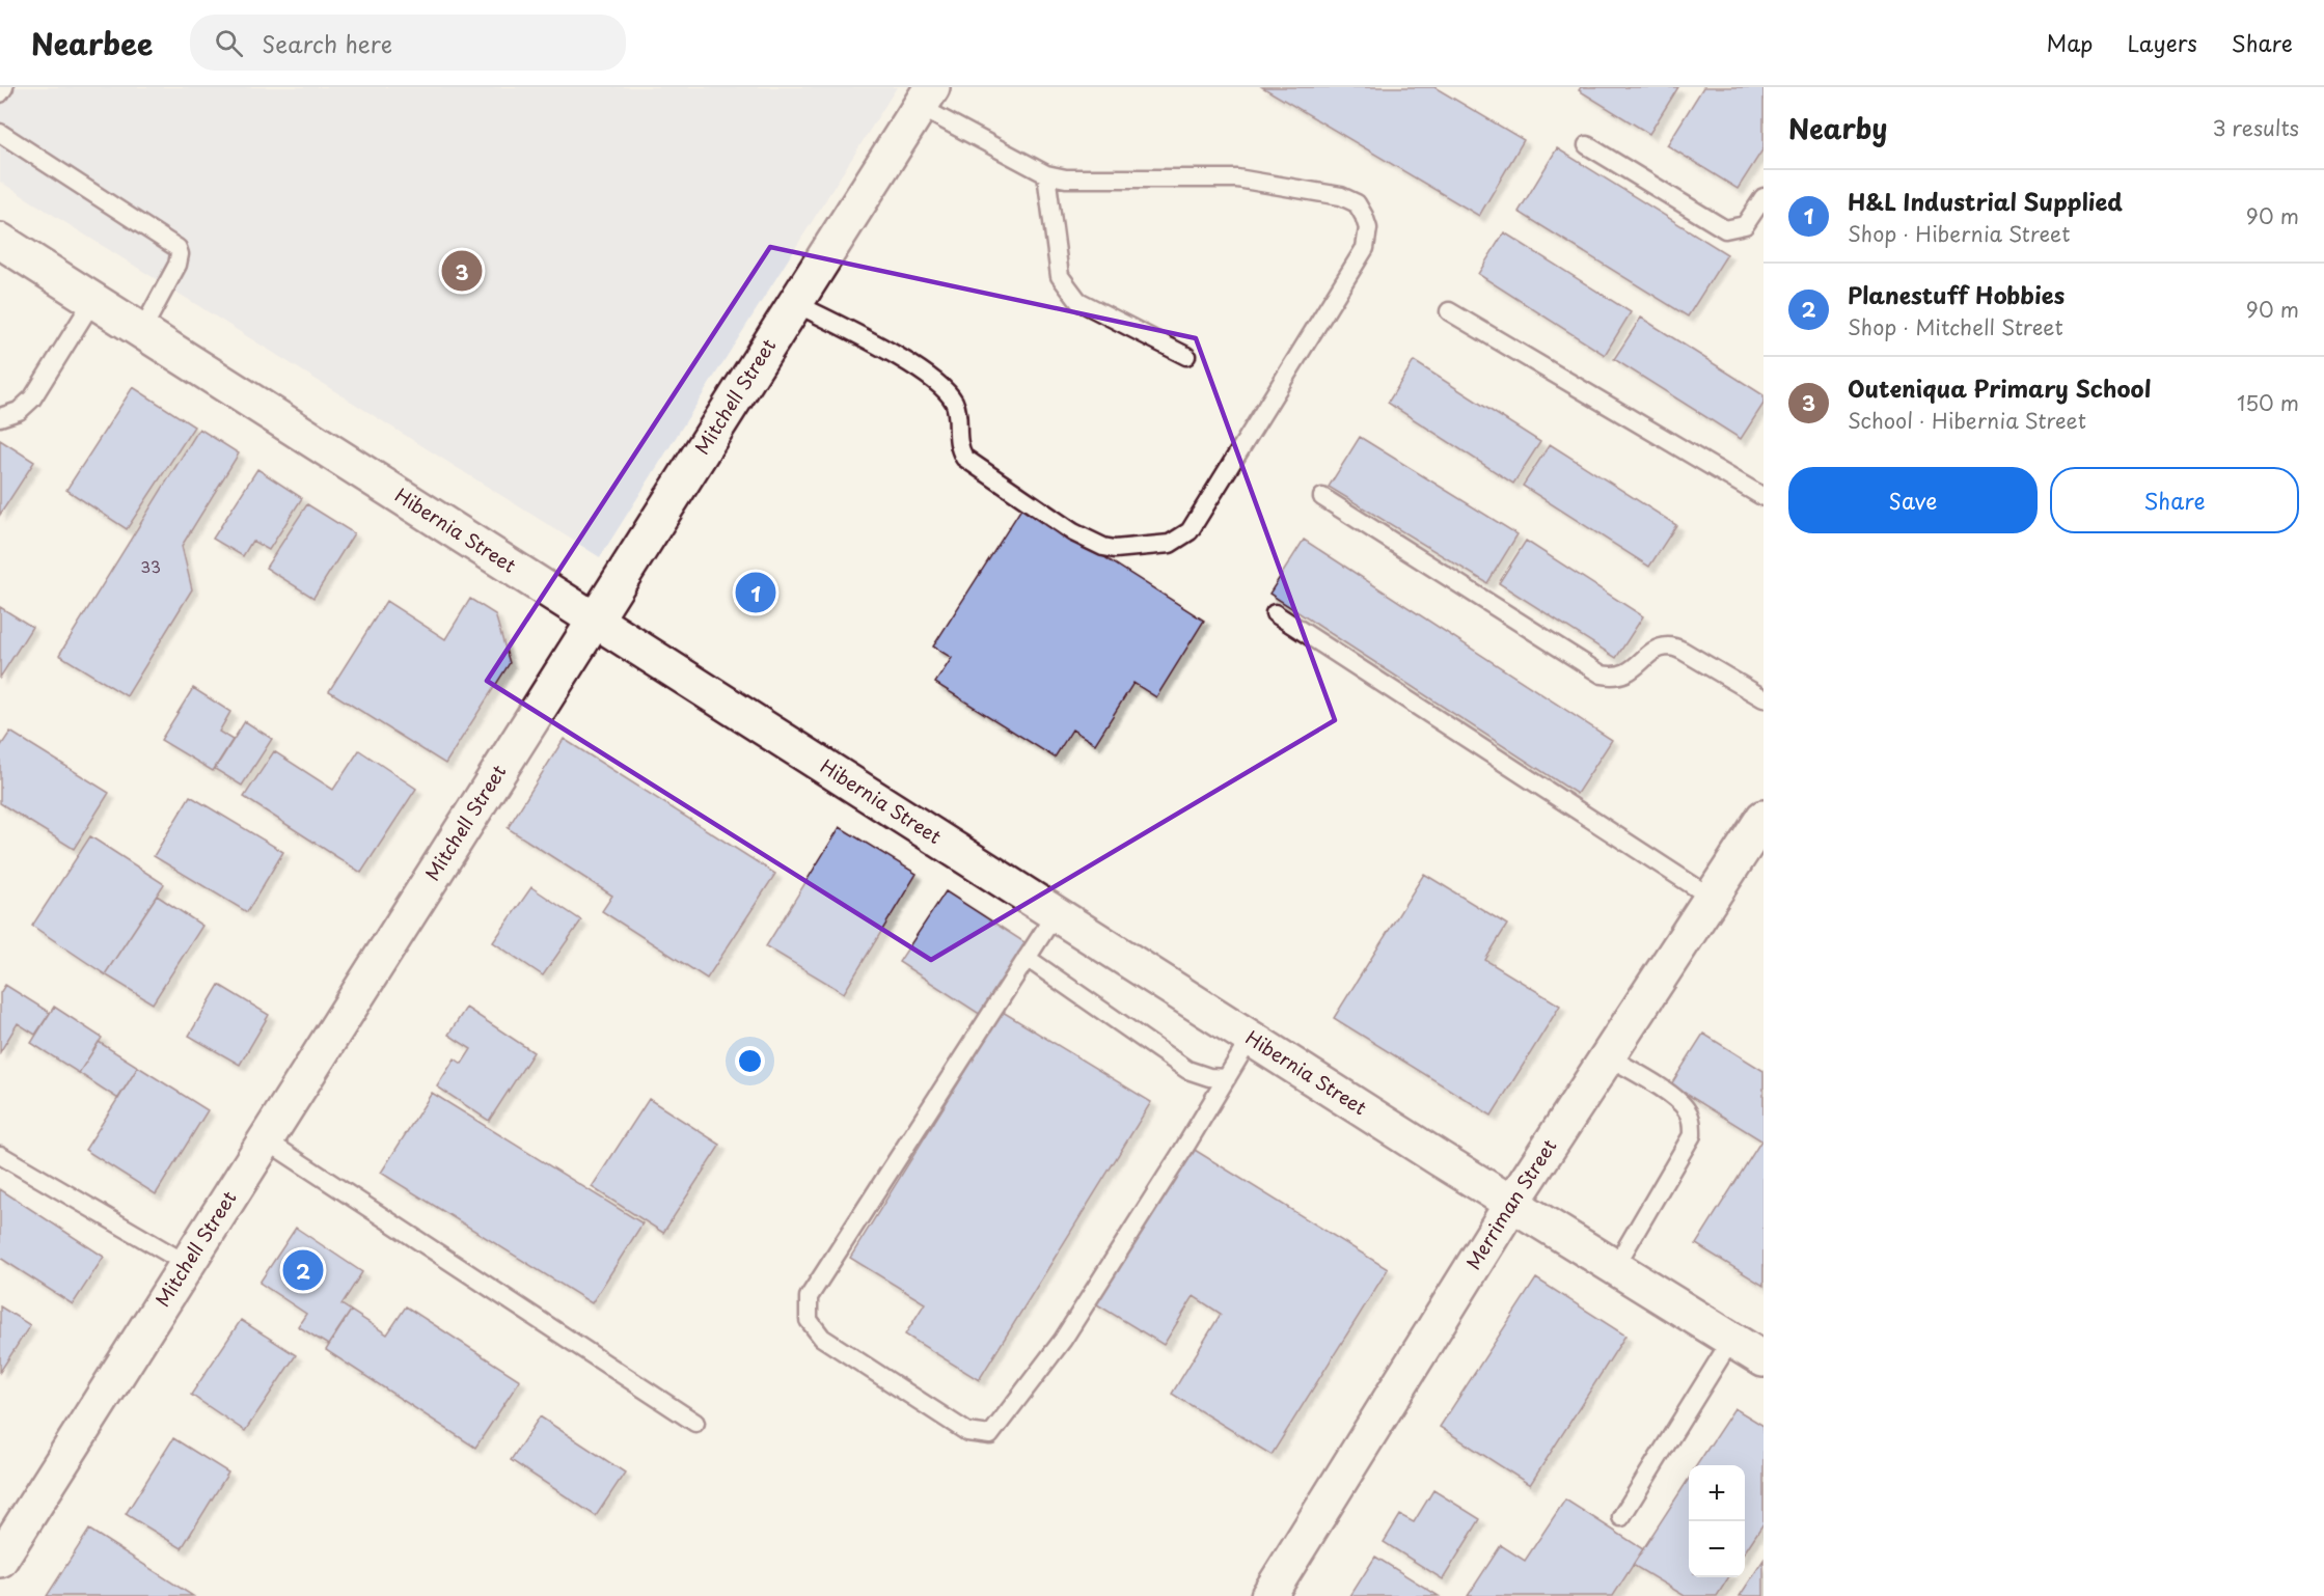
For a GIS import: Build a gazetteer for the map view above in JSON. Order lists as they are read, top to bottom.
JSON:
{
  "streets": {
    "street": ["Mitchell Street", "Hibernia Street", "Merriman Street"]
  },
  "crossings": [
    ["Mitchell Street", "Hibernia Street"],
    ["Hibernia Street", "Merriman Street"]
  ],
  "house_numbers": ["33"],
  "page": {
    "header": "Nearbee",
    "search": "Search here",
    "nav": ["Map", "Layers", "Share"],
    "heading": ["Nearby", "3 results"],
    "list": [
      {
        "mark": "1",
        "name": "H&L Industrial Supplied",
        "note": "Shop · Hibernia Street",
        "value": "90 m"
      },
      {
        "mark": "2",
        "name": "Planestuff Hobbies",
        "note": "Shop · Mitchell Street",
        "value": "90 m"
      },
      {
        "mark": "3",
        "name": "Outeniqua Primary School",
        "note": "School · Hibernia Street",
        "value": "150 m"
      }
    ],
    "pins": ["3", "1", "2"],
    "buttons": ["Save", "Share"],
    "map_buttons": ["+", "−"]
  }
}
